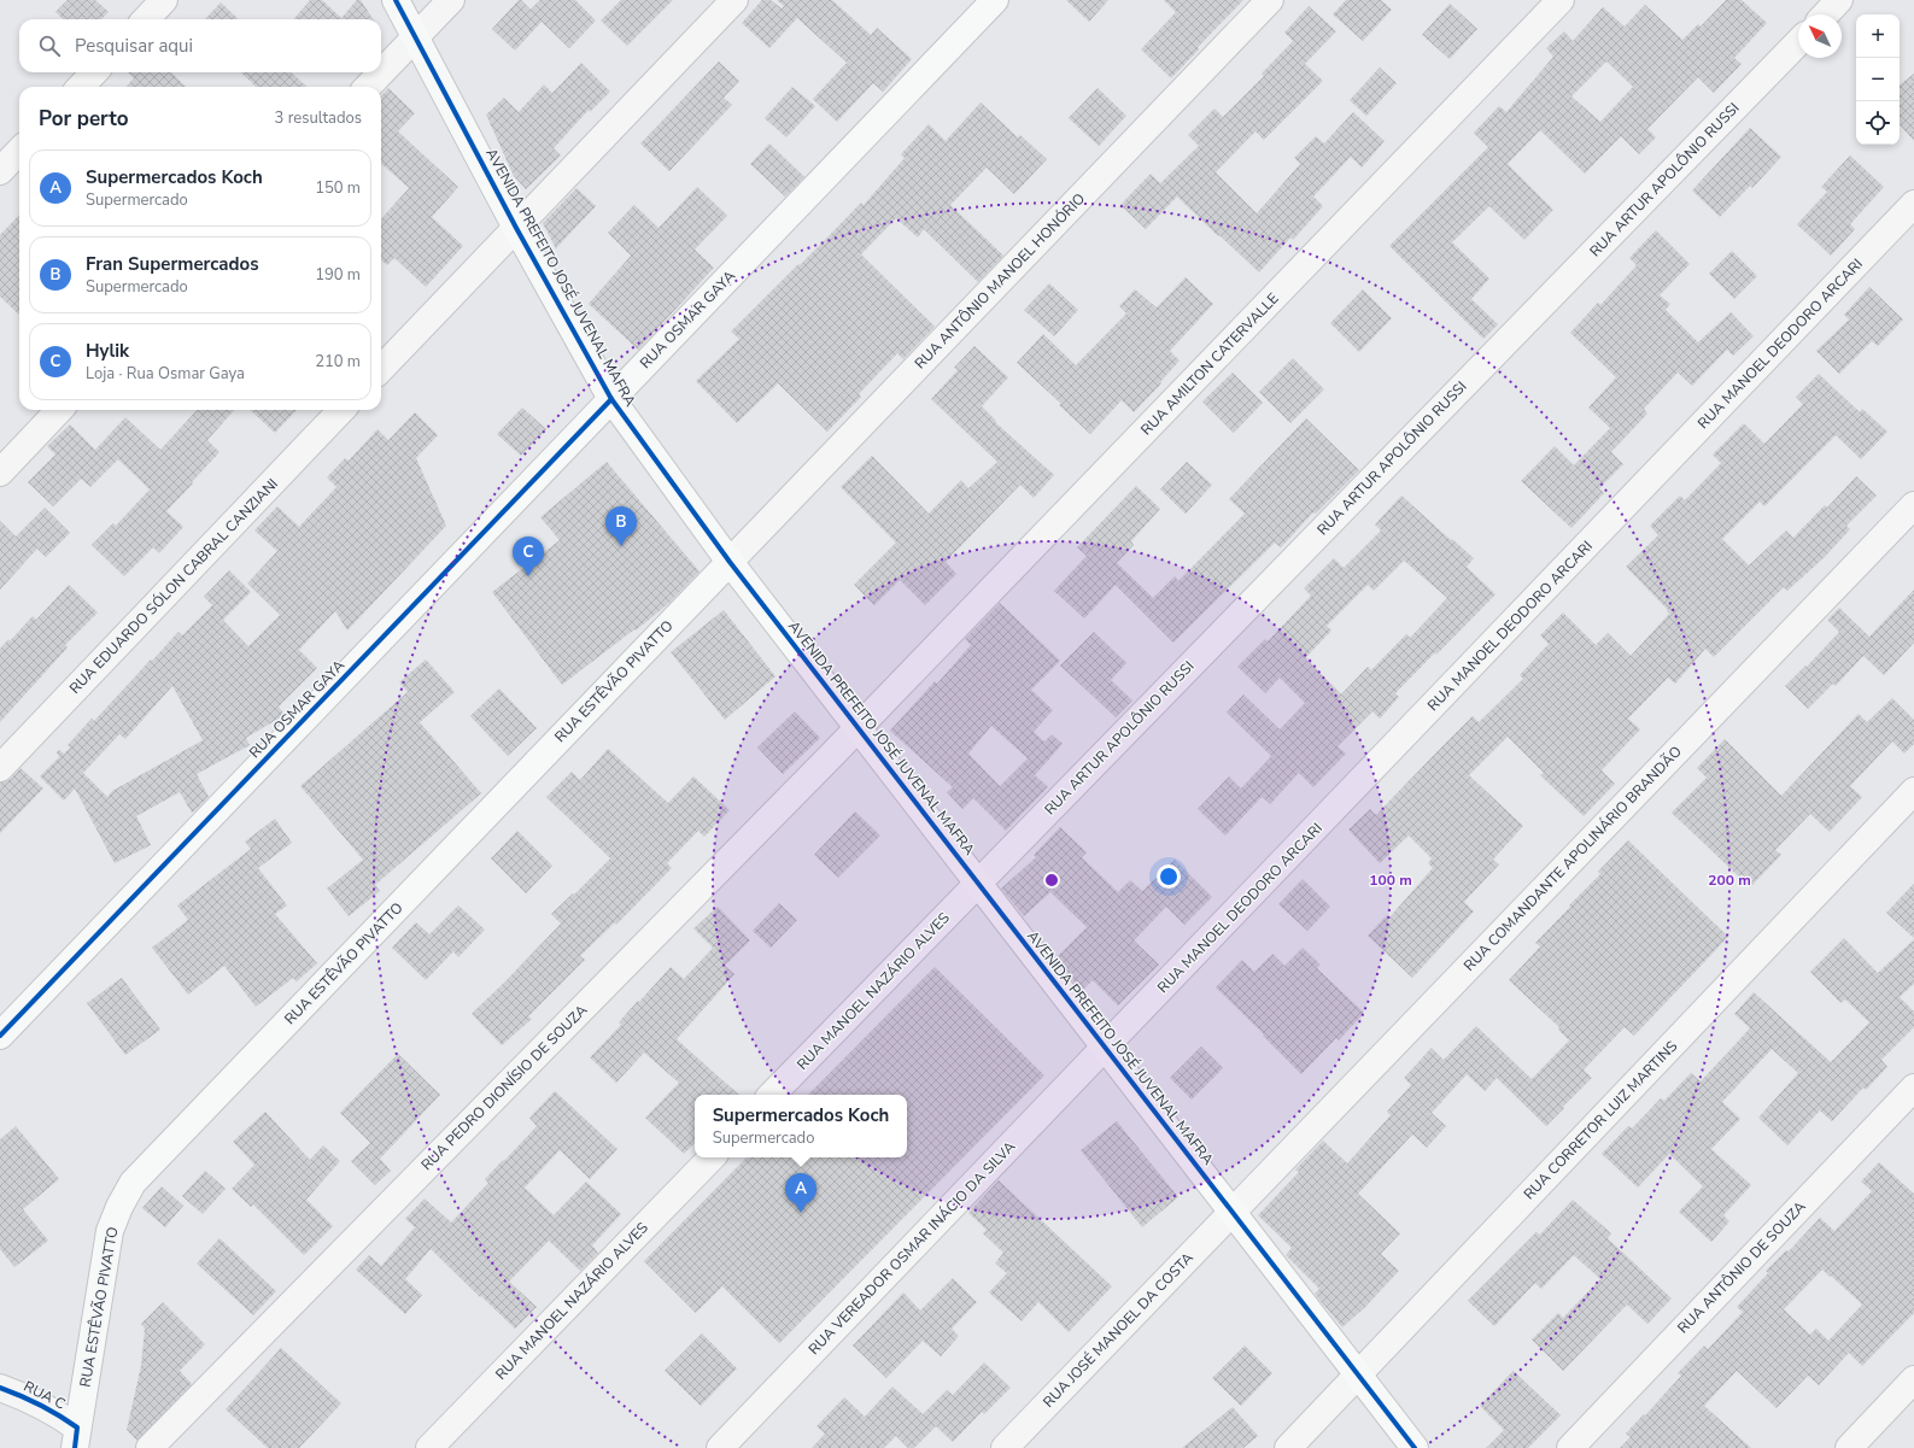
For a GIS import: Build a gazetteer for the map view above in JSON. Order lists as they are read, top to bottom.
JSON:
{
  "streets": {
    "main road": ["AVENIDA PREFEITO JOSÉ JUVENAL MAFRA", "RUA OSMAR GAYA", "RUA ESTÊVÃO PIVATTO"],
    "street": [
      "RUA ARTUR APOLÔNIO RUSSI",
      "RUA ANTÔNIO MANOEL HONÓRIO",
      "RUA MANOEL DEODORO ARCARI",
      "RUA AMILTON CATERVALLE",
      "RUA EDUARDO SÓLON CABRAL CANZIANI",
      "RUA COMANDANTE APOLINÁRIO BRANDÃO",
      "RUA MANOEL NAZÁRIO ALVES",
      "RUA PEDRO DIONÍSIO DE SOUZA",
      "RUA CORRETOR LUIZ MARTINS",
      "RUA VEREADOR OSMAR INÁCIO DA SILVA",
      "RUA ANTÔNIO DE SOUZA",
      "RUA JOSÉ MANOEL DA COSTA",
      "RUA C"
    ]
  },
  "crossings": [
    ["RUA ARTUR APOLÔNIO RUSSI", "AVENIDA PREFEITO JOSÉ JUVENAL MAFRA"],
    ["RUA ARTUR APOLÔNIO RUSSI", "RUA MANOEL NAZÁRIO ALVES"],
    ["AVENIDA PREFEITO JOSÉ JUVENAL MAFRA", "RUA ANTÔNIO MANOEL HONÓRIO"],
    ["AVENIDA PREFEITO JOSÉ JUVENAL MAFRA", "RUA OSMAR GAYA"],
    ["AVENIDA PREFEITO JOSÉ JUVENAL MAFRA", "RUA MANOEL DEODORO ARCARI"],
    ["AVENIDA PREFEITO JOSÉ JUVENAL MAFRA", "RUA AMILTON CATERVALLE"],
    ["AVENIDA PREFEITO JOSÉ JUVENAL MAFRA", "RUA ESTÊVÃO PIVATTO"],
    ["AVENIDA PREFEITO JOSÉ JUVENAL MAFRA", "RUA COMANDANTE APOLINÁRIO BRANDÃO"],
    ["AVENIDA PREFEITO JOSÉ JUVENAL MAFRA", "RUA MANOEL NAZÁRIO ALVES"],
    ["AVENIDA PREFEITO JOSÉ JUVENAL MAFRA", "RUA PEDRO DIONÍSIO DE SOUZA"],
    ["AVENIDA PREFEITO JOSÉ JUVENAL MAFRA", "RUA CORRETOR LUIZ MARTINS"],
    ["AVENIDA PREFEITO JOSÉ JUVENAL MAFRA", "RUA VEREADOR OSMAR INÁCIO DA SILVA"],
    ["AVENIDA PREFEITO JOSÉ JUVENAL MAFRA", "RUA JOSÉ MANOEL DA COSTA"],
    ["RUA ANTÔNIO MANOEL HONÓRIO", "RUA ESTÊVÃO PIVATTO"],
    ["RUA MANOEL DEODORO ARCARI", "RUA VEREADOR OSMAR INÁCIO DA SILVA"],
    ["RUA AMILTON CATERVALLE", "RUA PEDRO DIONÍSIO DE SOUZA"],
    ["RUA ESTÊVÃO PIVATTO", "RUA C"],
    ["RUA COMANDANTE APOLINÁRIO BRANDÃO", "RUA JOSÉ MANOEL DA COSTA"]
  ],
  "north": "top left",
  "page": {
    "map_buttons": ["+", "−"],
    "search": "Pesquisar aqui",
    "heading": ["Por perto", "3 resultados"],
    "list": [
      {
        "mark": "A",
        "name": "Supermercados Koch",
        "note": "Supermercado",
        "value": "150 m"
      },
      {
        "mark": "B",
        "name": "Fran Supermercados",
        "note": "Supermercado",
        "value": "190 m"
      },
      {
        "mark": "C",
        "name": "Hylik",
        "note": "Loja · Rua Osmar Gaya",
        "value": "210 m"
      }
    ],
    "pins": ["B", "C", "A"],
    "popup": ["Supermercados Koch", "Supermercado"]
  },
  "rings": ["100 m", "200 m"]
}
